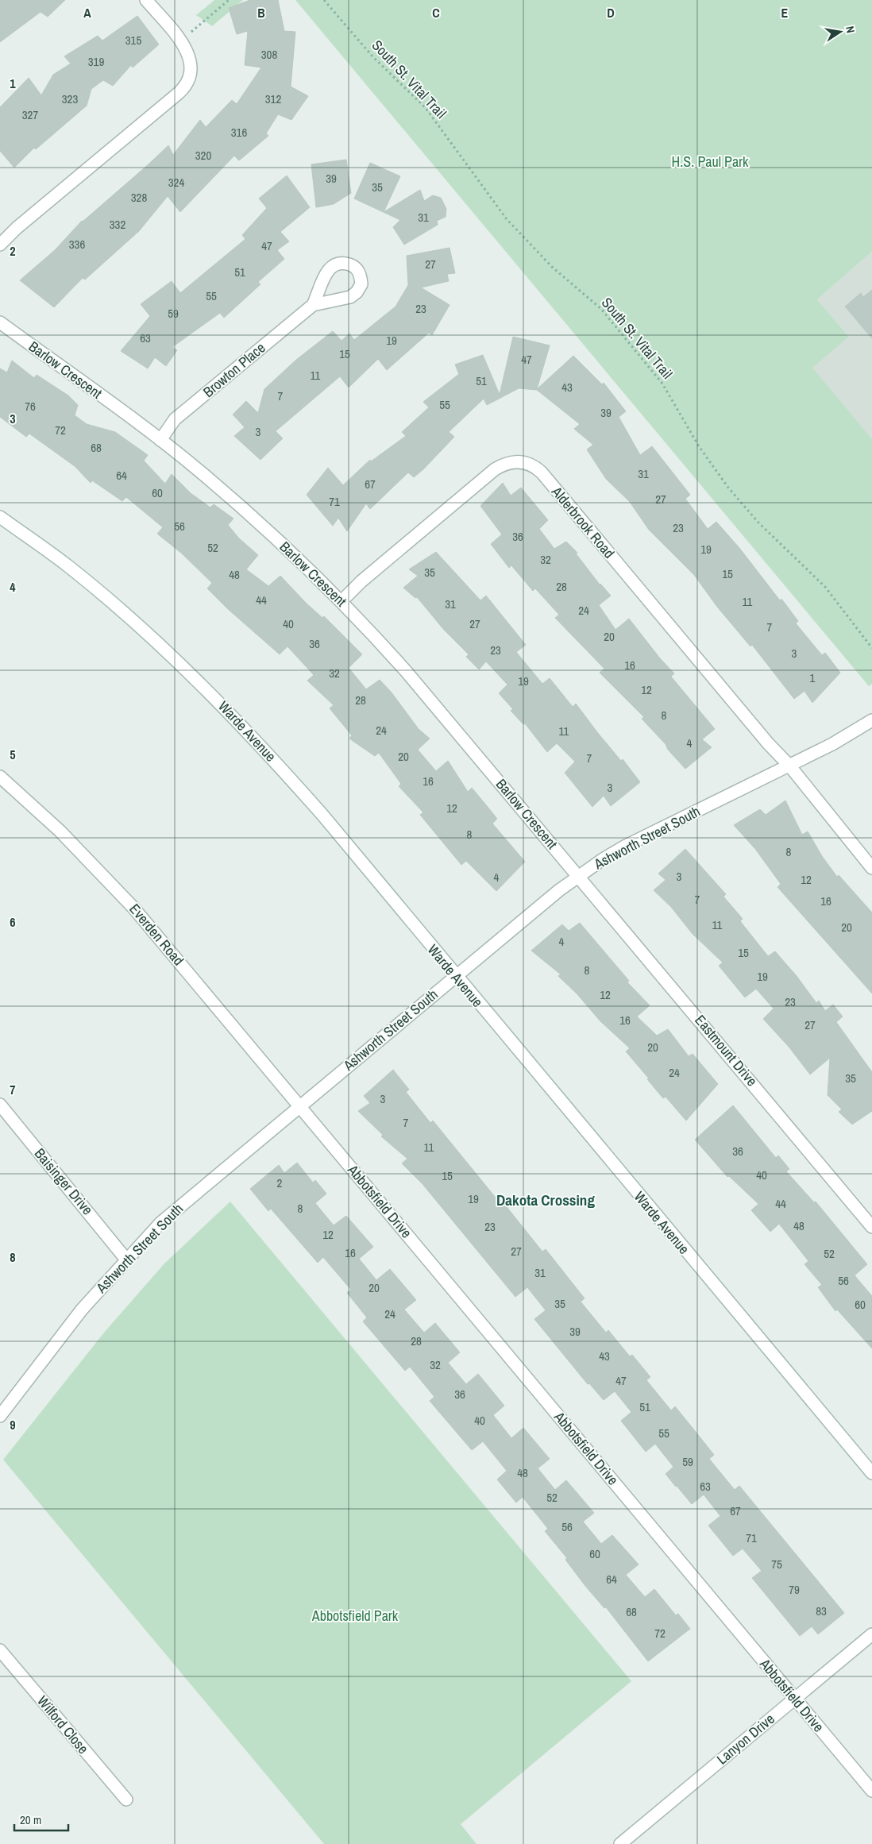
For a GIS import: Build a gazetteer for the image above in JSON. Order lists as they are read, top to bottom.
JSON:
{
  "streets": {
    "street": [
      "Barlow Crescent",
      "Browton Place",
      "Alderbrook Road",
      "Warde Avenue",
      "Ashworth Street South",
      "Everden Road",
      "Eastmount Drive",
      "Baisinger Drive",
      "Abbotsfield Drive",
      "Wilford Close",
      "Lanyon Drive"
    ],
    "path": ["South St. Vital Trail"]
  },
  "crossings": [
    ["Barlow Crescent", "Browton Place"],
    ["Barlow Crescent", "Alderbrook Road"],
    ["Barlow Crescent", "Ashworth Street South"],
    ["Barlow Crescent", "Eastmount Drive"],
    ["Alderbrook Road", "Ashworth Street South"],
    ["Warde Avenue", "Ashworth Street South"],
    ["Ashworth Street South", "Everden Road"],
    ["Ashworth Street South", "Eastmount Drive"],
    ["Ashworth Street South", "Baisinger Drive"],
    ["Ashworth Street South", "Abbotsfield Drive"],
    ["Everden Road", "Abbotsfield Drive"],
    ["Abbotsfield Drive", "Lanyon Drive"]
  ],
  "districts": ["Dakota Crossing"],
  "parks": ["H.S. Paul Park", "Abbotsfield Park"],
  "house_numbers": [
    "315",
    "308",
    "319",
    "323",
    "312",
    "327",
    "316",
    "320",
    "39",
    "324",
    "35",
    "328",
    "31",
    "332",
    "336",
    "47",
    "27",
    "51",
    "55",
    "23",
    "59",
    "63",
    "19",
    "15",
    "47",
    "11",
    "51",
    "43",
    "7",
    "55",
    "76",
    "39",
    "72",
    "3",
    "68",
    "31",
    "64",
    "67",
    "60",
    "27",
    "71",
    "56",
    "23",
    "36",
    "52",
    "19",
    "32",
    "35",
    "15",
    "48",
    "28",
    "44",
    "11",
    "31",
    "24",
    "40",
    "27",
    "7",
    "20",
    "36",
    "23",
    "3",
    "16",
    "32",
    "1",
    "19",
    "12",
    "28",
    "8",
    "24",
    "11",
    "4",
    "20",
    "7",
    "16",
    "3",
    "12",
    "8",
    "8",
    "3",
    "4",
    "12",
    "7",
    "16",
    "11",
    "20",
    "4",
    "15",
    "8",
    "19",
    "12",
    "23",
    "16",
    "27",
    "20",
    "24",
    "35",
    "3",
    "7",
    "11",
    "36",
    "40",
    "15",
    "2",
    "19",
    "44",
    "8",
    "48",
    "23",
    "12",
    "27",
    "16",
    "52",
    "31",
    "56",
    "20",
    "35",
    "60",
    "24",
    "39",
    "28",
    "43",
    "32",
    "47",
    "36",
    "51",
    "40",
    "55",
    "59",
    "48",
    "63",
    "52",
    "67",
    "56",
    "71",
    "60",
    "75",
    "64",
    "79",
    "83",
    "68",
    "72"
  ],
  "scale_bar": "20 m",
  "north": "right",
  "grid": {
    "columns": [
      "A",
      "B",
      "C",
      "D",
      "E"
    ],
    "rows": [
      "1",
      "2",
      "3",
      "4",
      "5",
      "6",
      "7",
      "8",
      "9"
    ]
  }
}
